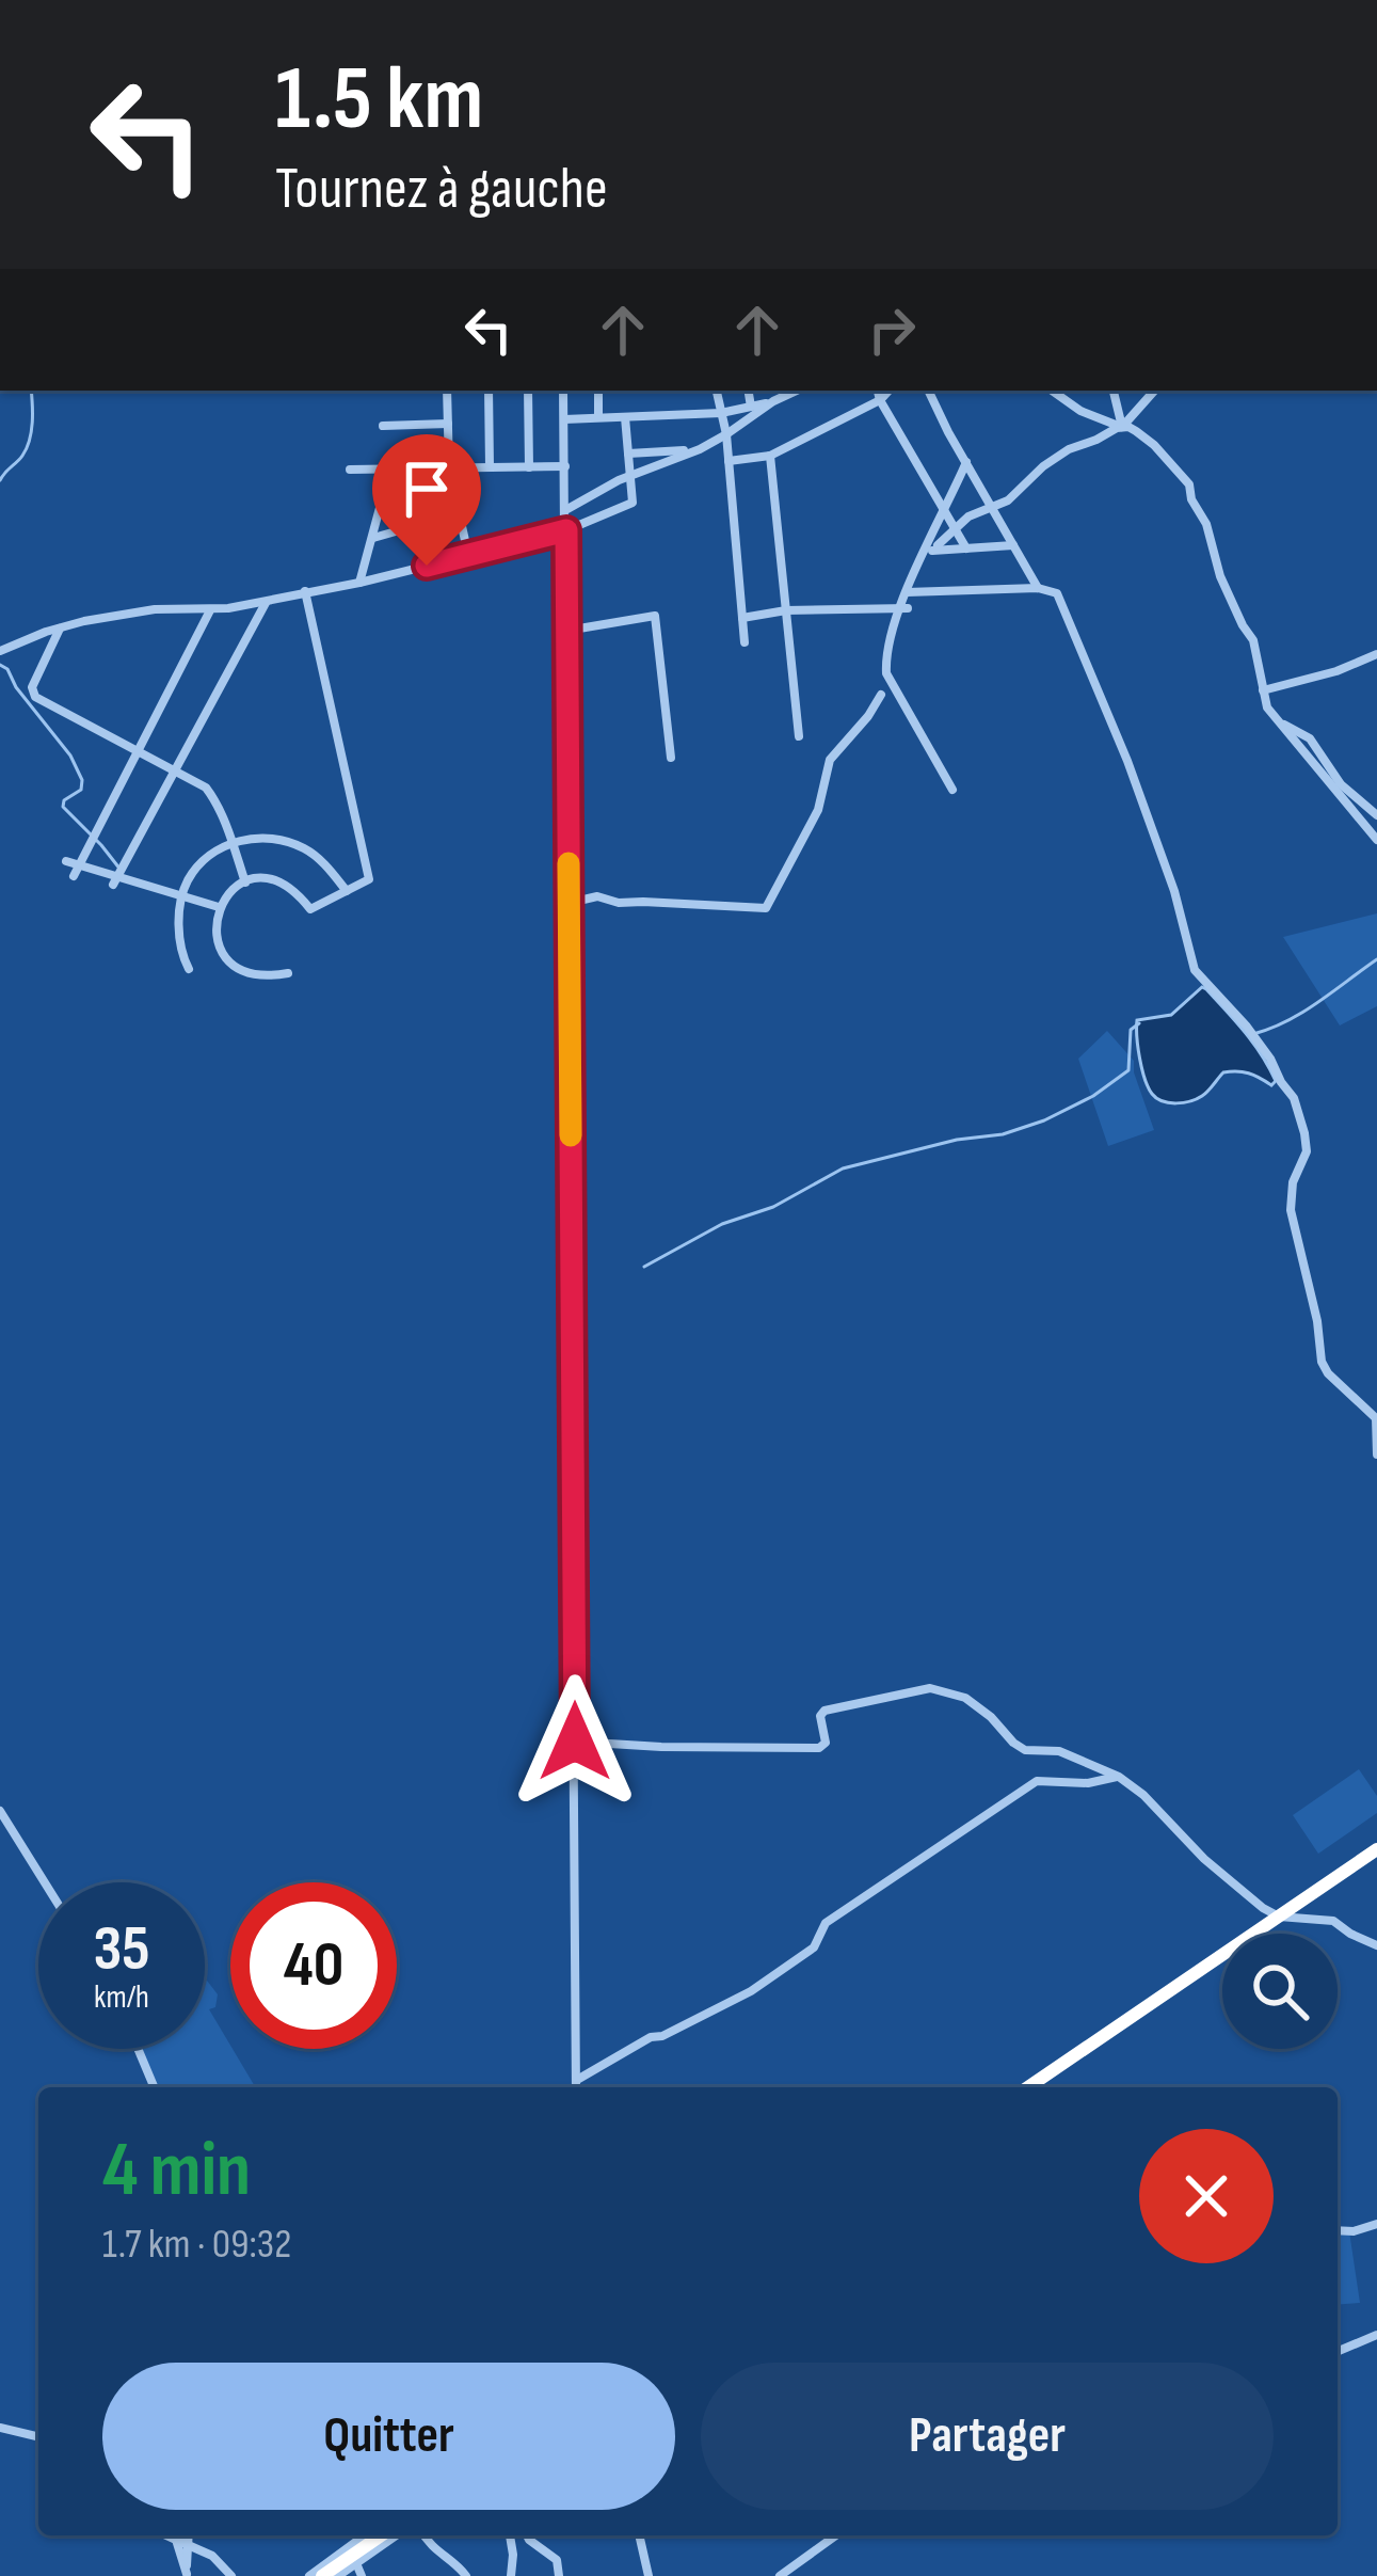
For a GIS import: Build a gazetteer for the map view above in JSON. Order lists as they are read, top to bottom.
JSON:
{
  "page": {
    "turn": ["1.5 km", "Tournez à gauche"],
    "speed": "35 km/h",
    "limit": "40",
    "heading": ["4 min", "1.7 km · 09:32"],
    "buttons": ["Quitter", "Partager"]
  }
}
